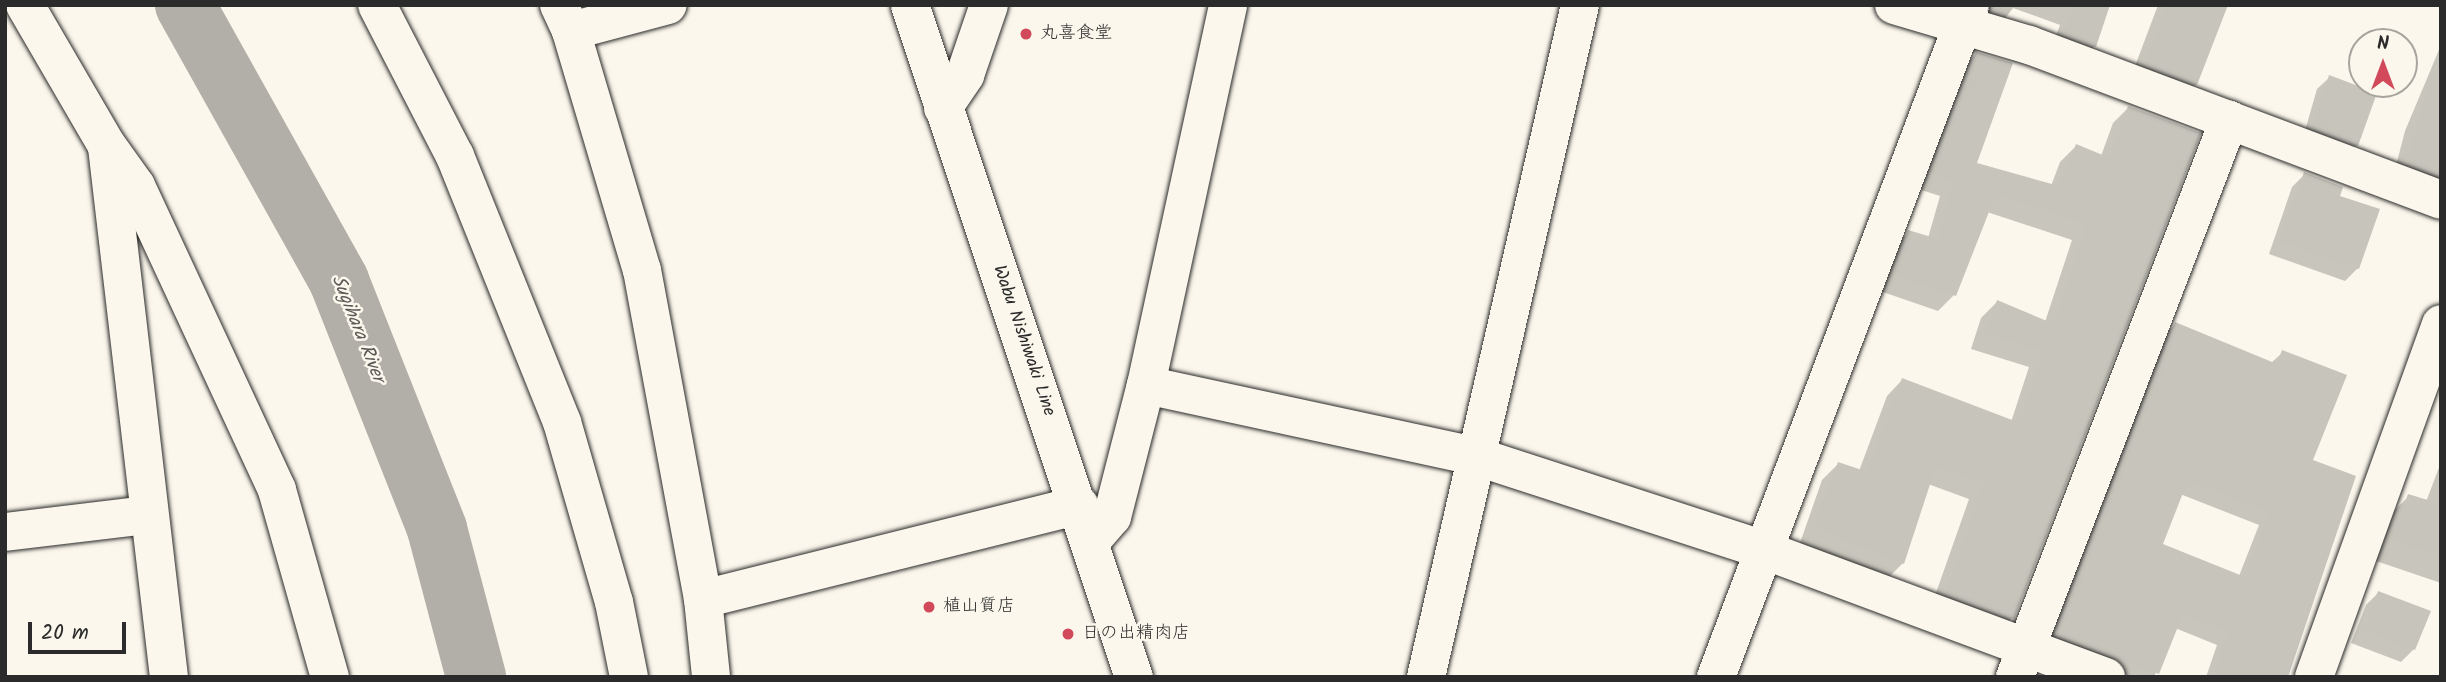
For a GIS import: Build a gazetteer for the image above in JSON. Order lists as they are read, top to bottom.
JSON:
{
  "streets": {
    "street": ["Wabu Nishiwaki Line"]
  },
  "water": ["Sugihara River"],
  "places": ["丸喜食堂", "植山質店", "日の出精肉店"],
  "scale_bar": "20 m",
  "north": "top"
}
